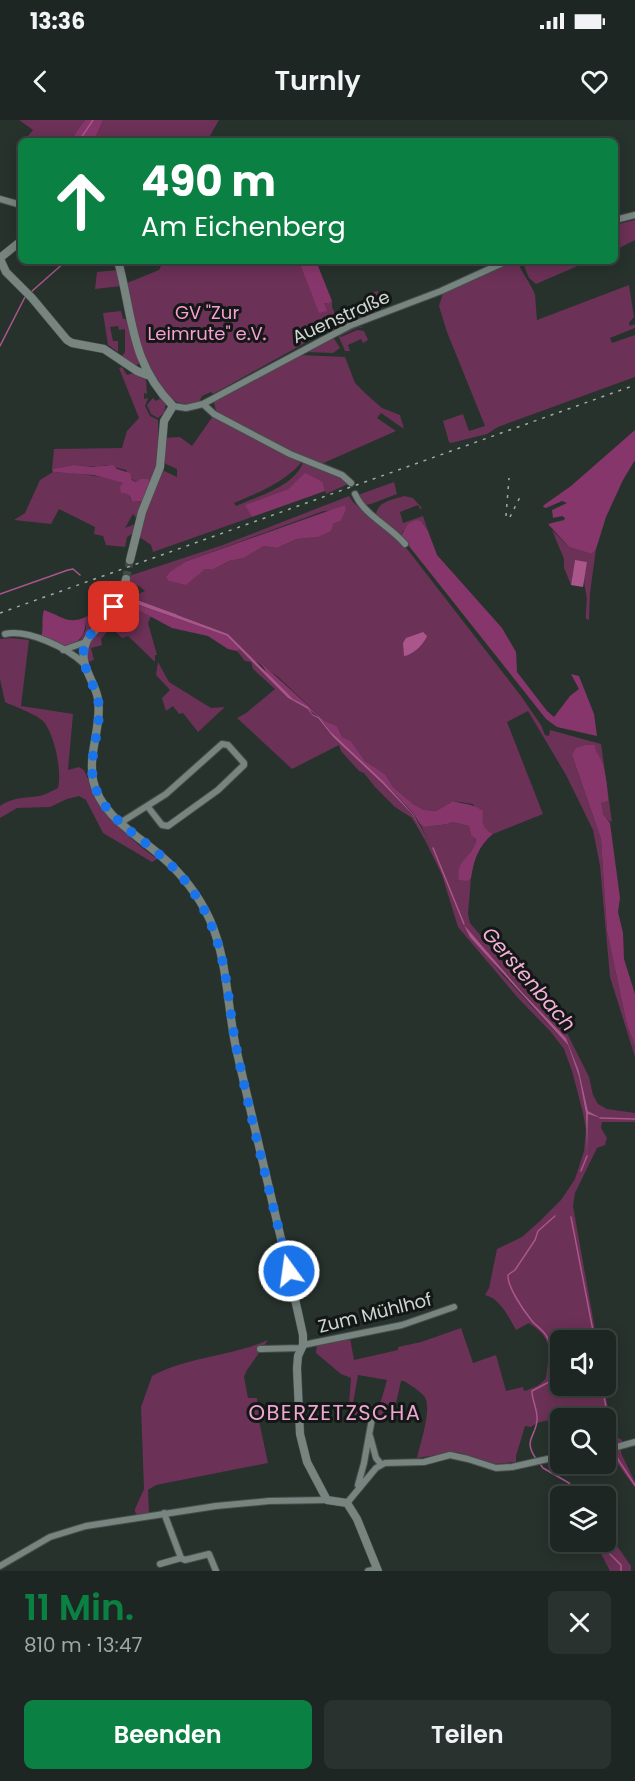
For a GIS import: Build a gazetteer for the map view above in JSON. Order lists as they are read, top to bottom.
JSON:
{
  "streets": {
    "street": ["Auenstraße", "Zum Mühlhof"]
  },
  "districts": ["OBERZETZSCHA"],
  "water": ["Gerstenbach"],
  "parks": ["GV \"Zur Leimrute\" e.V."],
  "page": {
    "status": "13:36",
    "header": "Turnly",
    "turn": ["490 m", "Am Eichenberg"],
    "heading": ["11 Min.", "810 m · 13:47"],
    "buttons": ["Beenden", "Teilen"]
  }
}
